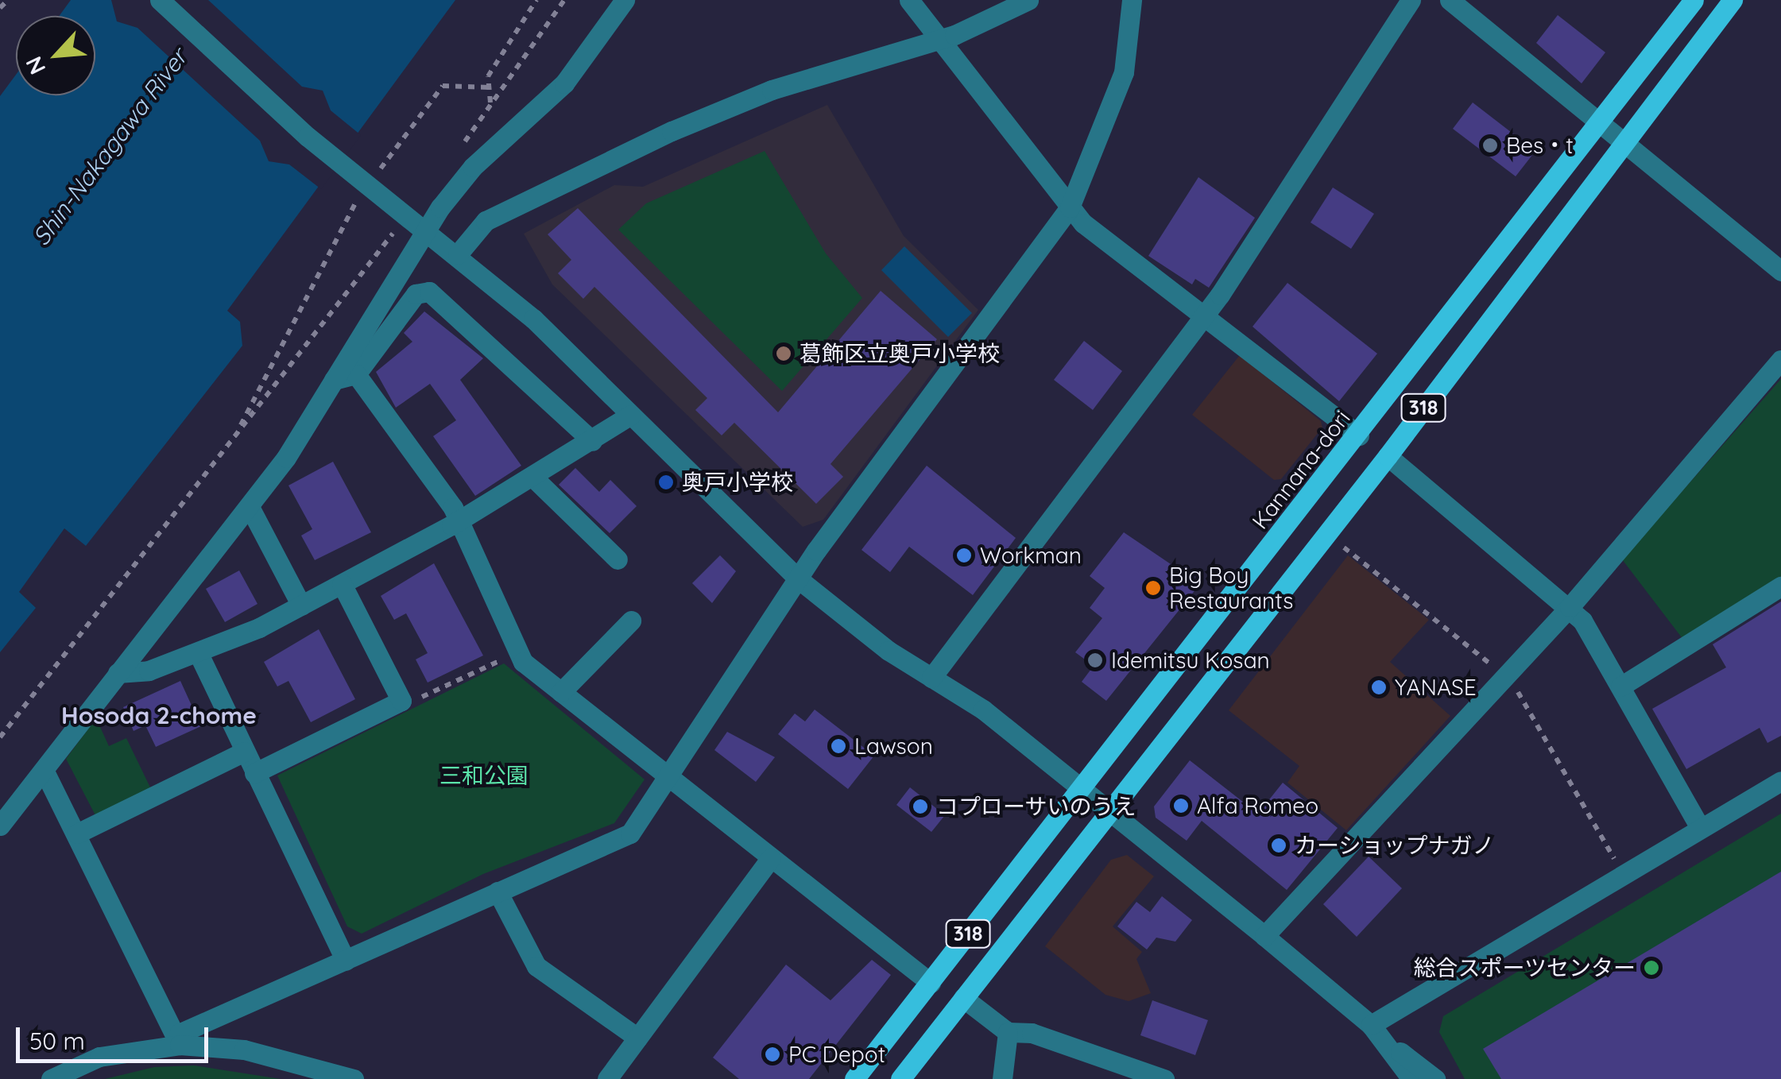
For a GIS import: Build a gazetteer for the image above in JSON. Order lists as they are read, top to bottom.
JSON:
{
  "streets": {
    "main road": ["318", "Kannana-dori"]
  },
  "districts": ["Hosoda 2-chome"],
  "water": ["Shin-Nakagawa River"],
  "parks": ["三和公園"],
  "places": [
    "Bes・t",
    "葛飾区立奥戸小学校",
    "奥戸小学校",
    "Workman",
    "Big Boy Restaurants",
    "Idemitsu Kosan",
    "YANASE",
    "Lawson",
    "Alfa Romeo",
    "コプローサいのうえ",
    "カーショップナガノ",
    "総合スポーツセンター",
    "PC Depot"
  ],
  "scale_bar": "50 m",
  "north": "bottom left"
}
